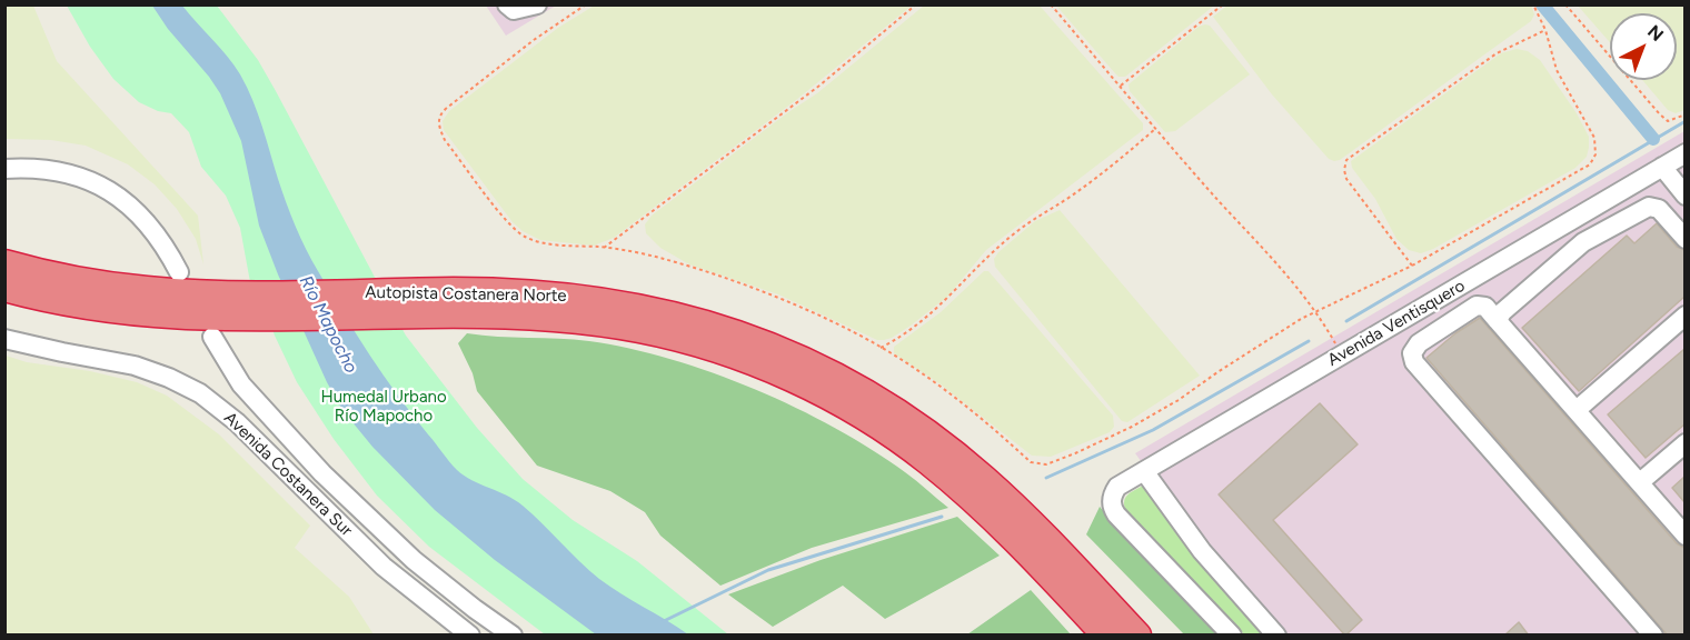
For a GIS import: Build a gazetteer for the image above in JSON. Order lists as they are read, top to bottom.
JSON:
{
  "streets": {
    "highway": ["Autopista Costanera Norte"],
    "street": ["Avenida Ventisquero", "Avenida Costanera Sur"]
  },
  "water": ["Río Mapocho"],
  "parks": ["Humedal Urbano Río Mapocho"],
  "north": "top right"
}
